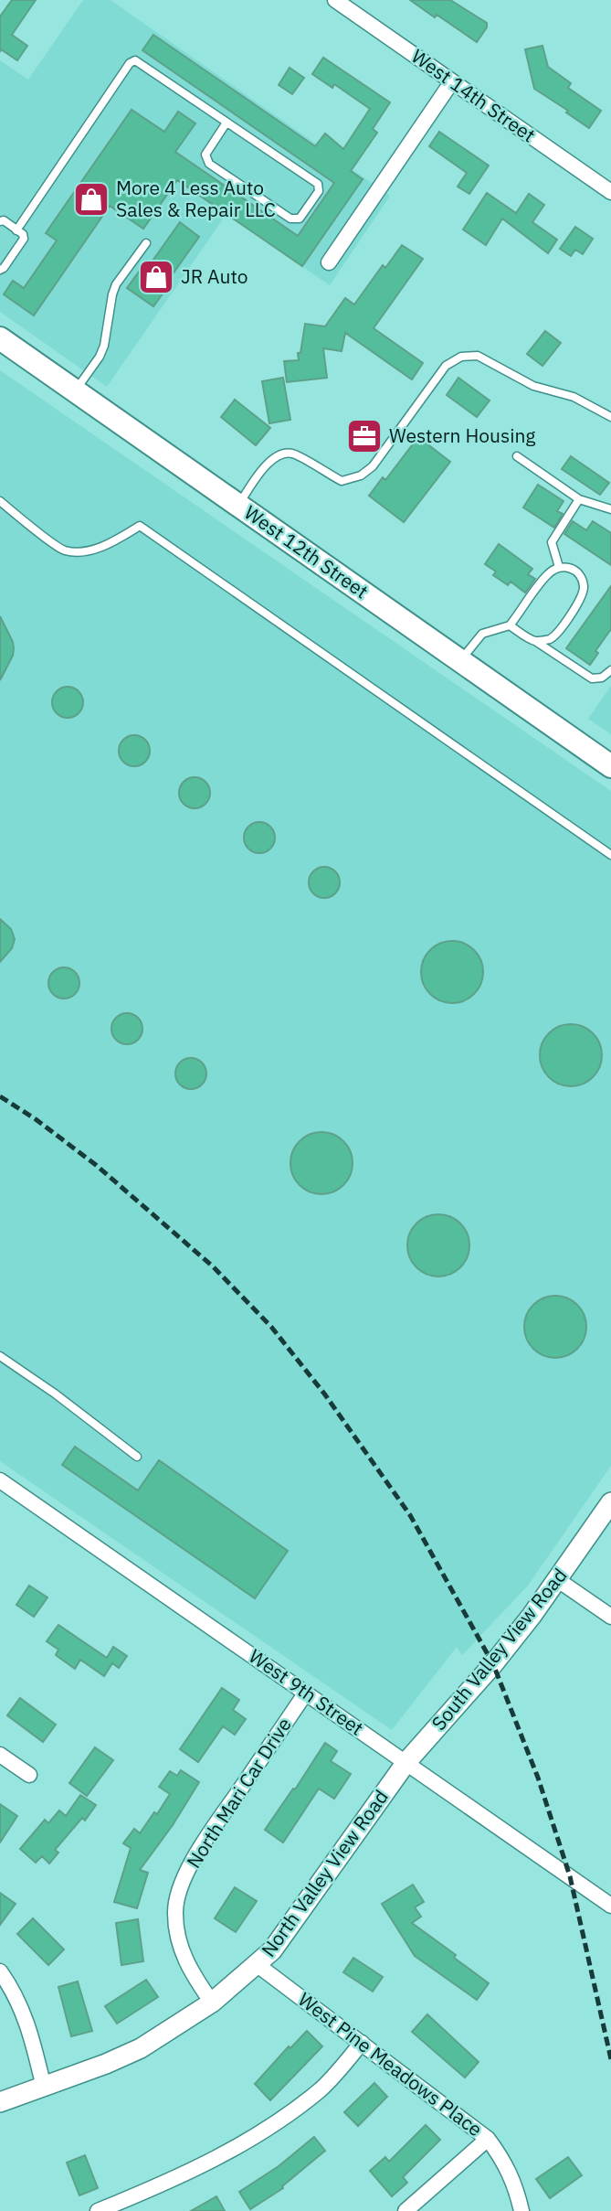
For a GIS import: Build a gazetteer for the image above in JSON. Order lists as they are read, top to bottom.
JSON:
{
  "streets": {
    "main road": ["West 12th Street"],
    "street": [
      "West 14th Street",
      "South Valley View Road",
      "West 9th Street",
      "North Mari Car Drive",
      "North Valley View Road",
      "West Pine Meadows Place"
    ]
  },
  "crossings": [
    ["South Valley View Road", "West 9th Street"],
    ["South Valley View Road", "North Valley View Road"],
    ["West 9th Street", "North Mari Car Drive"],
    ["West 9th Street", "North Valley View Road"],
    ["North Mari Car Drive", "North Valley View Road"],
    ["North Valley View Road", "West Pine Meadows Place"]
  ],
  "places": {
    "shop": ["More 4 Less Auto Sales & Repair LLC", "JR Auto"],
    "office": ["Western Housing"]
  }
}
